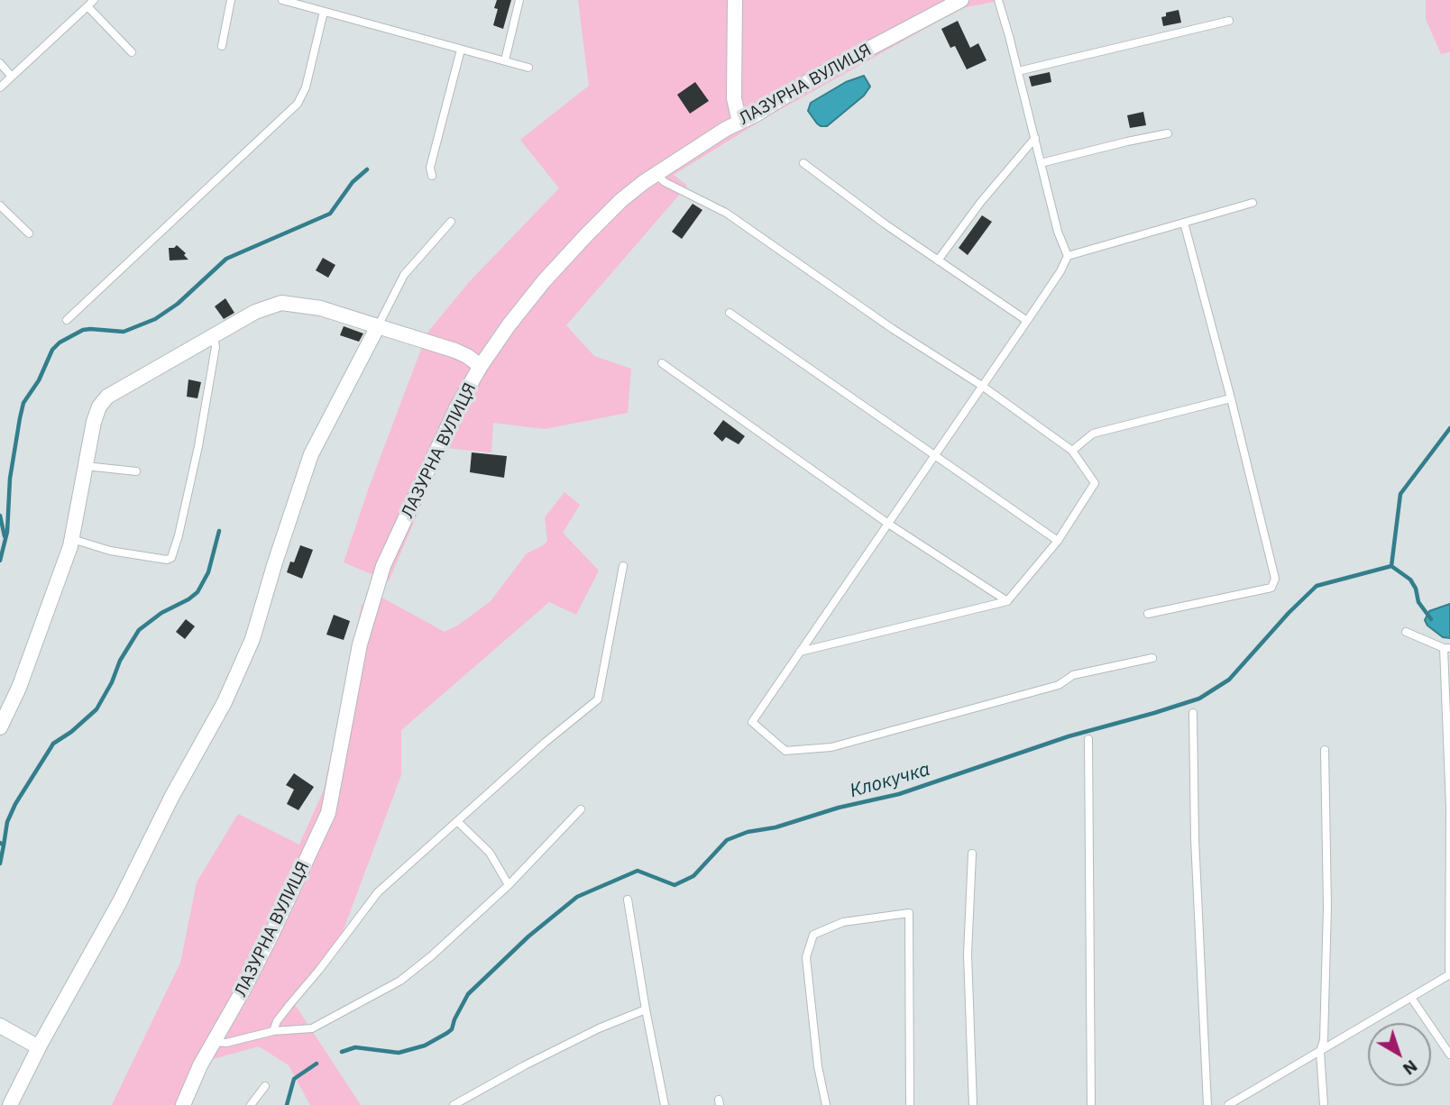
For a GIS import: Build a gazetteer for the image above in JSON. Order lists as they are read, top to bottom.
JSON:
{
  "streets": {
    "street": ["ЛАЗУРНА ВУЛИЦЯ"]
  },
  "water": ["Клокучка"],
  "north": "bottom right"
}
